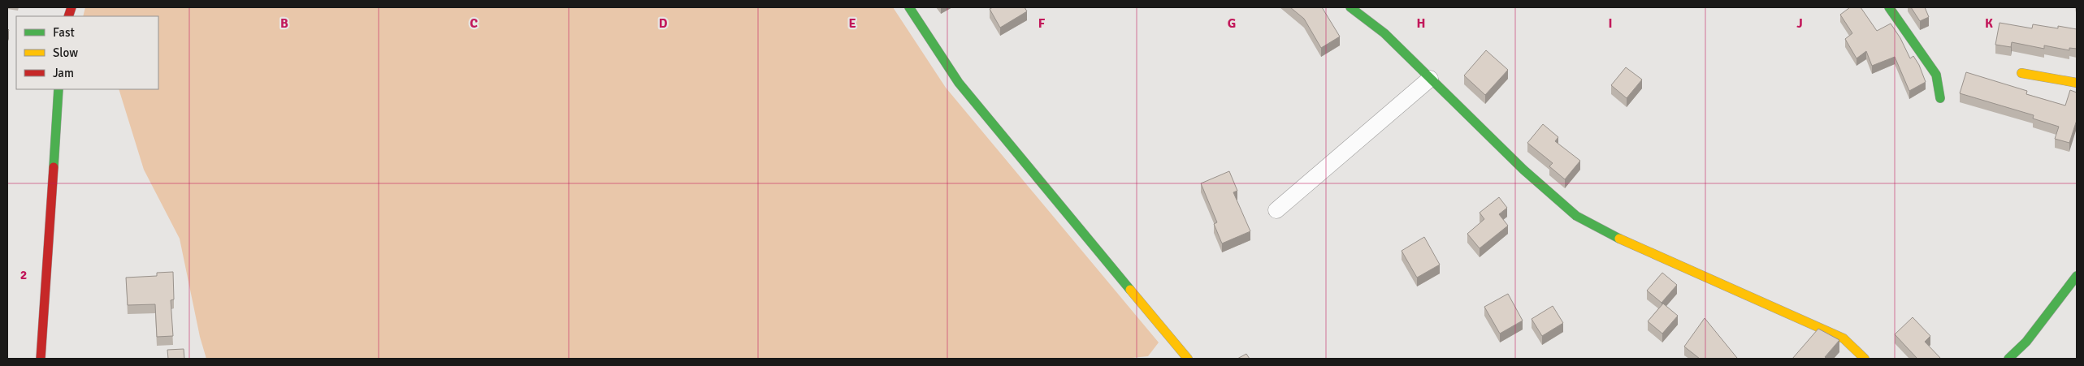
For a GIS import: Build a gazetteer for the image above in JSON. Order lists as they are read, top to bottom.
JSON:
{
  "legend": ["Fast", "Slow", "Jam"],
  "grid": {
    "columns": [
      "B",
      "C",
      "D",
      "E",
      "F",
      "G",
      "H",
      "I",
      "J",
      "K"
    ],
    "rows": ["2"]
  }
}
